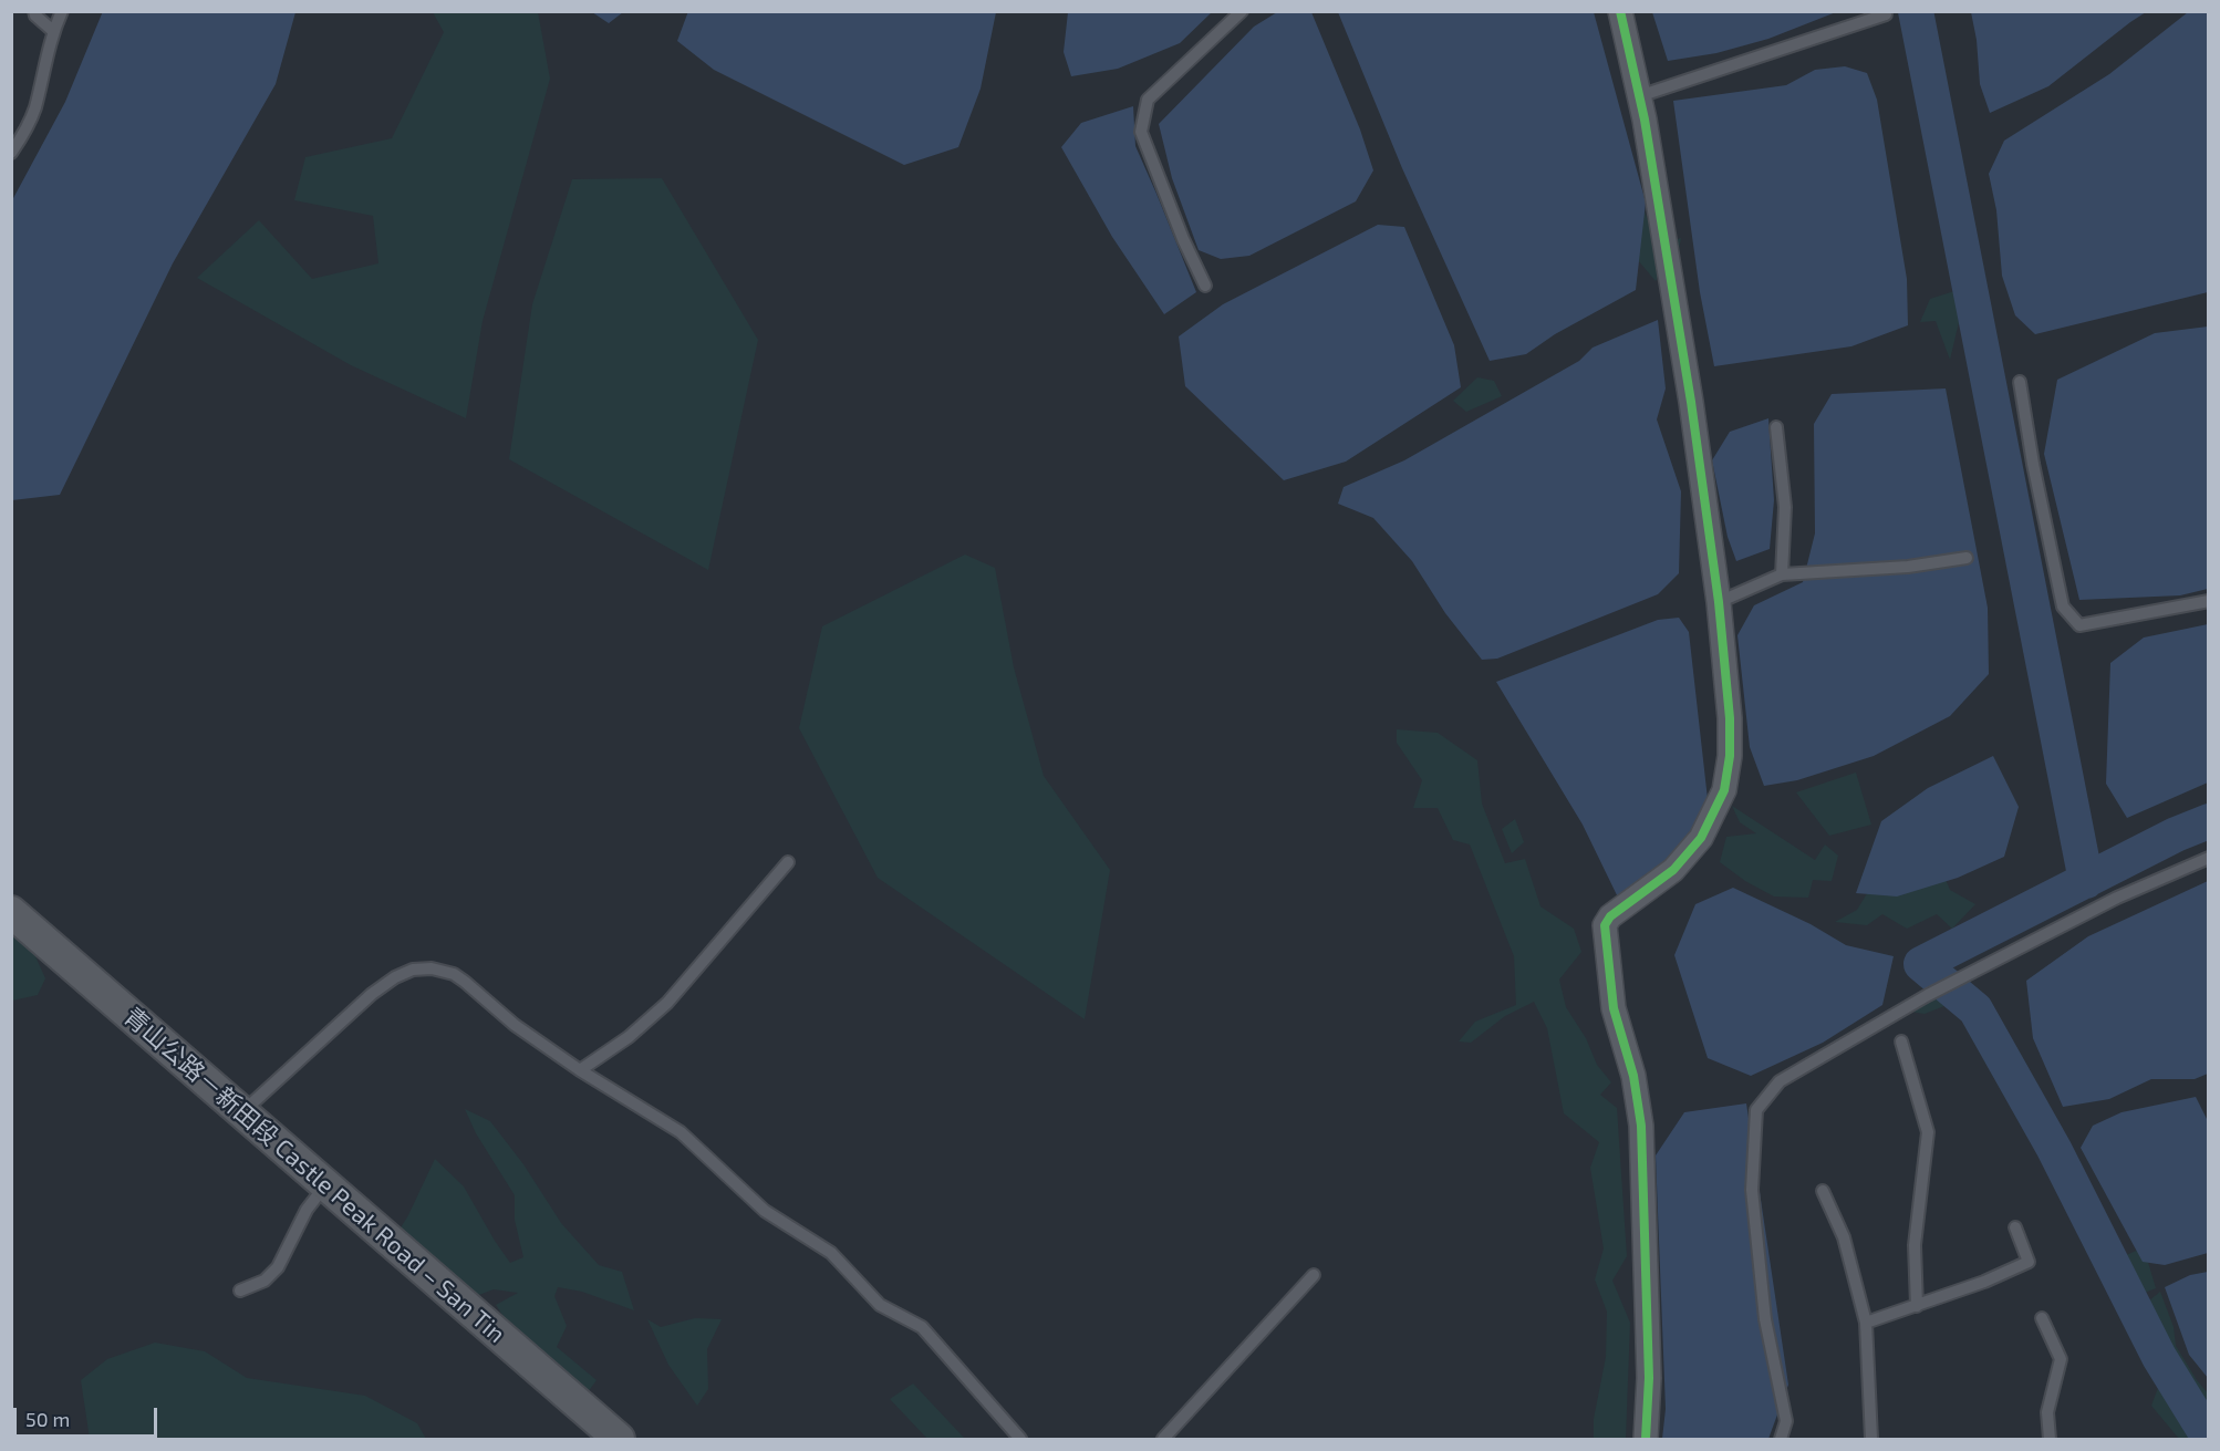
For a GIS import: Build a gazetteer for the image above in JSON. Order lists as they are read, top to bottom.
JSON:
{
  "streets": {
    "main road": ["青山公路－新田段 Castle Peak Road – San Tin"]
  },
  "scale_bar": "50 m"
}
